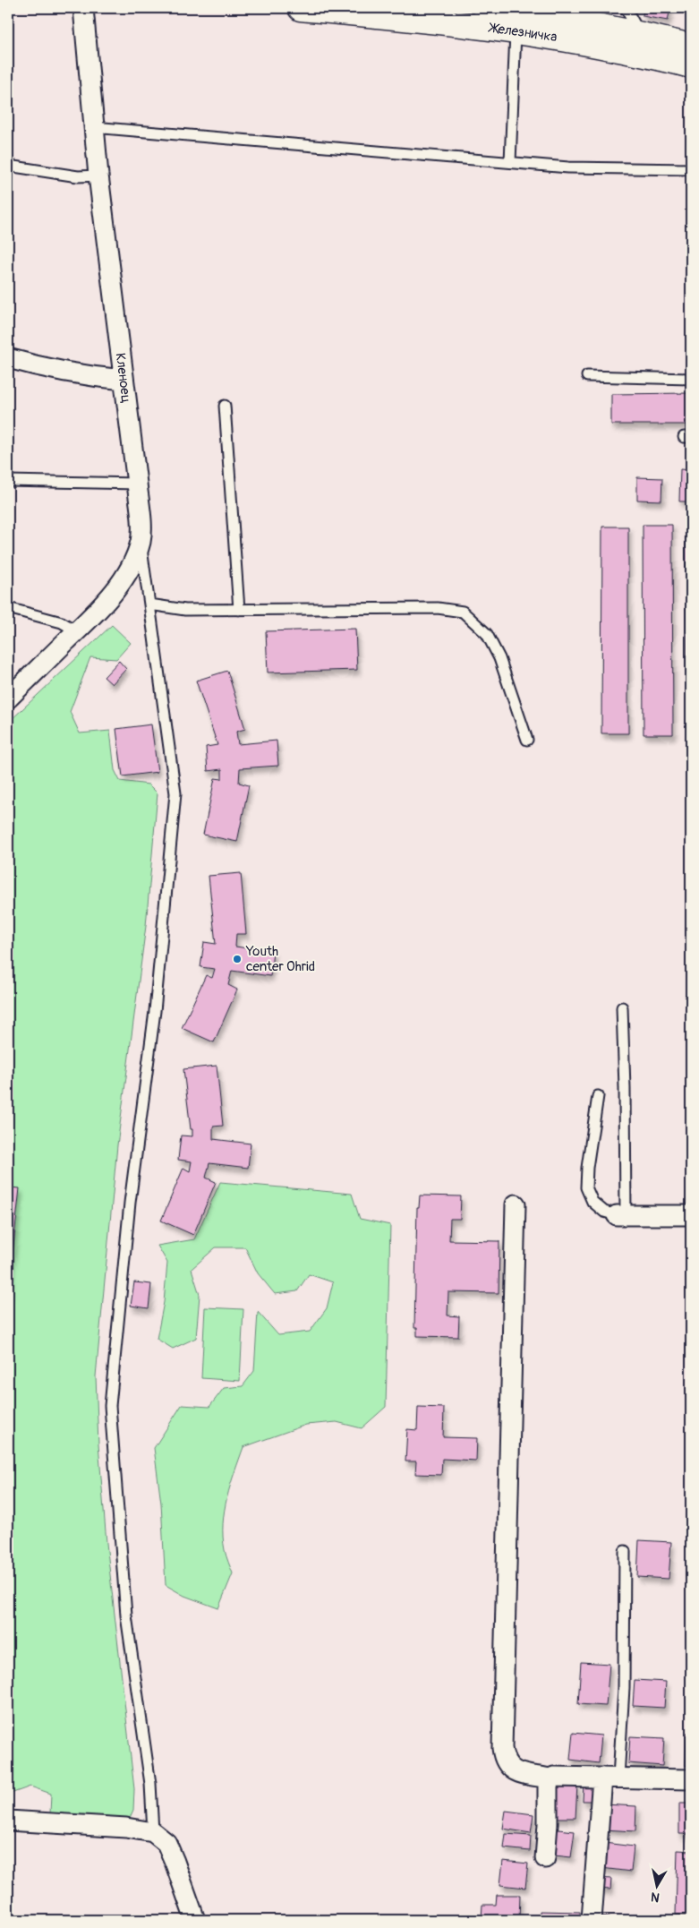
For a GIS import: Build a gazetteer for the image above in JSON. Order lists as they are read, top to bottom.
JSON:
{
  "streets": {
    "main road": ["Железничка"],
    "street": ["Кленоец"]
  },
  "places": ["Youth center Ohrid"],
  "north": "bottom"
}
